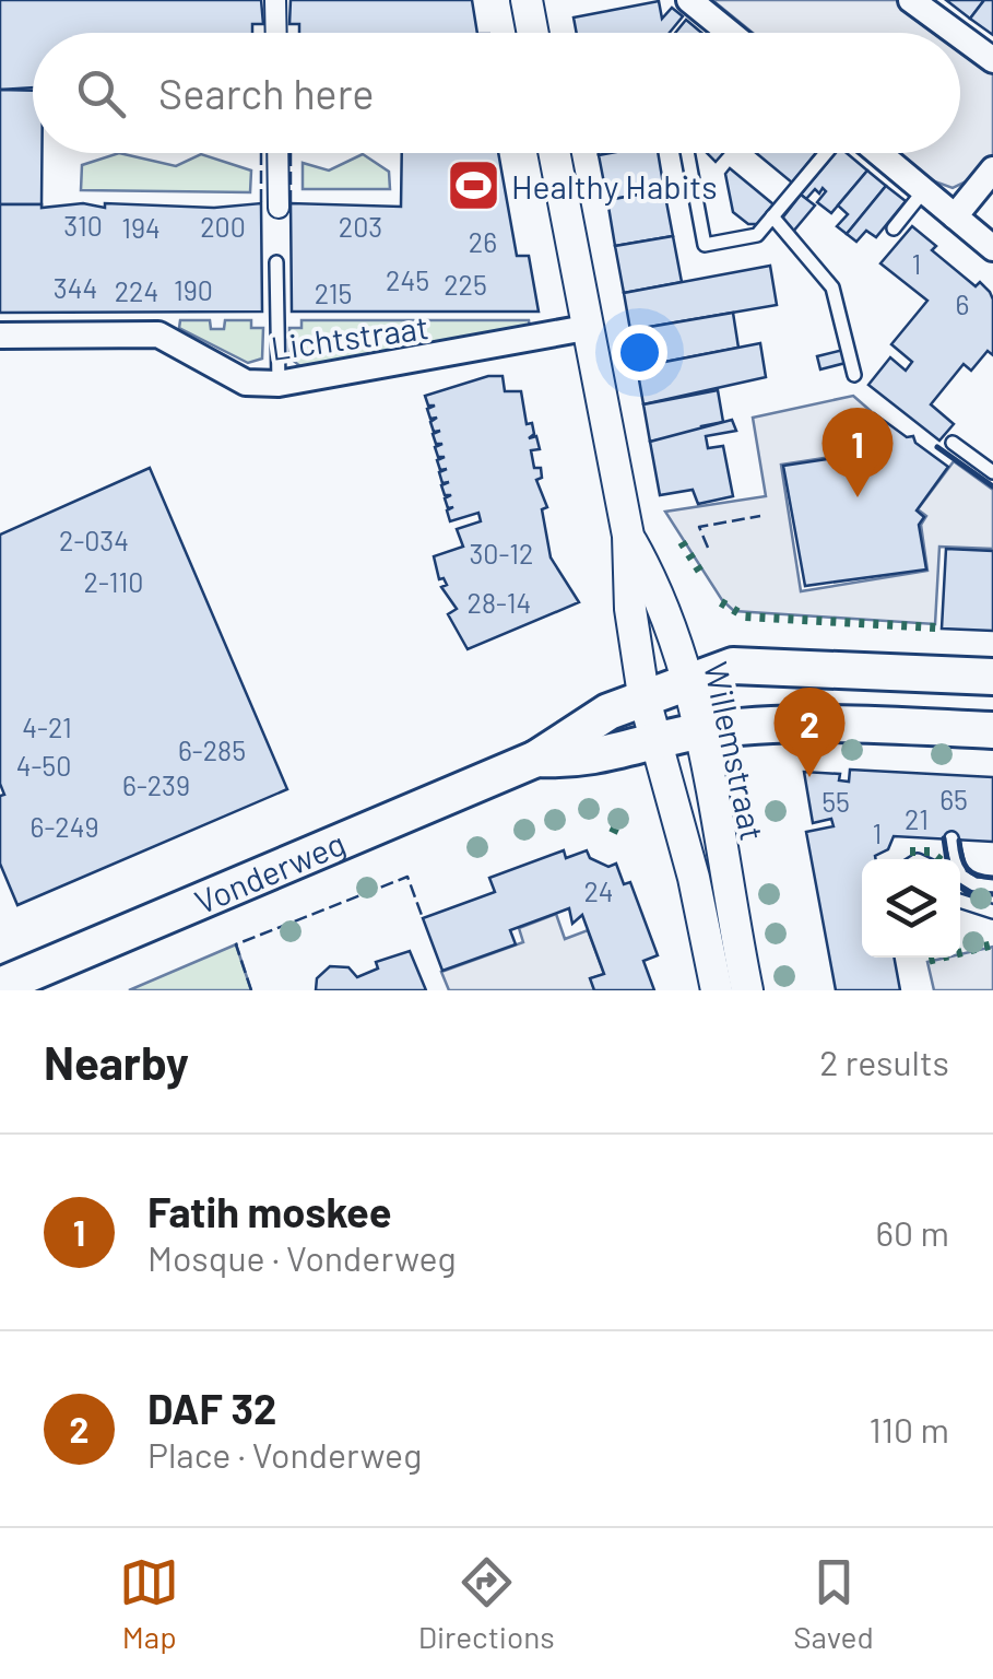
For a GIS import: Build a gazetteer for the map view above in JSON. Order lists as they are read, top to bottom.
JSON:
{
  "streets": {
    "main road": ["Vonderweg"],
    "street": ["Lichtstraat", "Willemstraat"]
  },
  "crossings": [
    ["Lichtstraat", "Willemstraat"],
    ["Willemstraat", "Vonderweg"]
  ],
  "places": {
    "sports": ["Healthy Habits"]
  },
  "house_numbers": [
    "310",
    "200",
    "203",
    "194",
    "26",
    "1",
    "245",
    "225",
    "344",
    "190",
    "224",
    "215",
    "6",
    "2-034",
    "30-12",
    "2-110",
    "28-14",
    "4-21",
    "6-285",
    "4-50",
    "6-239",
    "65",
    "55",
    "21",
    "6-249",
    "1",
    "24"
  ],
  "page": {
    "search": "Search here",
    "pins": ["1", "2"],
    "heading": ["Nearby", "2 results"],
    "list": [
      {
        "mark": "1",
        "name": "Fatih moskee",
        "note": "Mosque · Vonderweg",
        "value": "60 m"
      },
      {
        "mark": "2",
        "name": "DAF 32",
        "note": "Place · Vonderweg",
        "value": "110 m"
      }
    ],
    "nav": ["Map", "Directions", "Saved"]
  }
}
